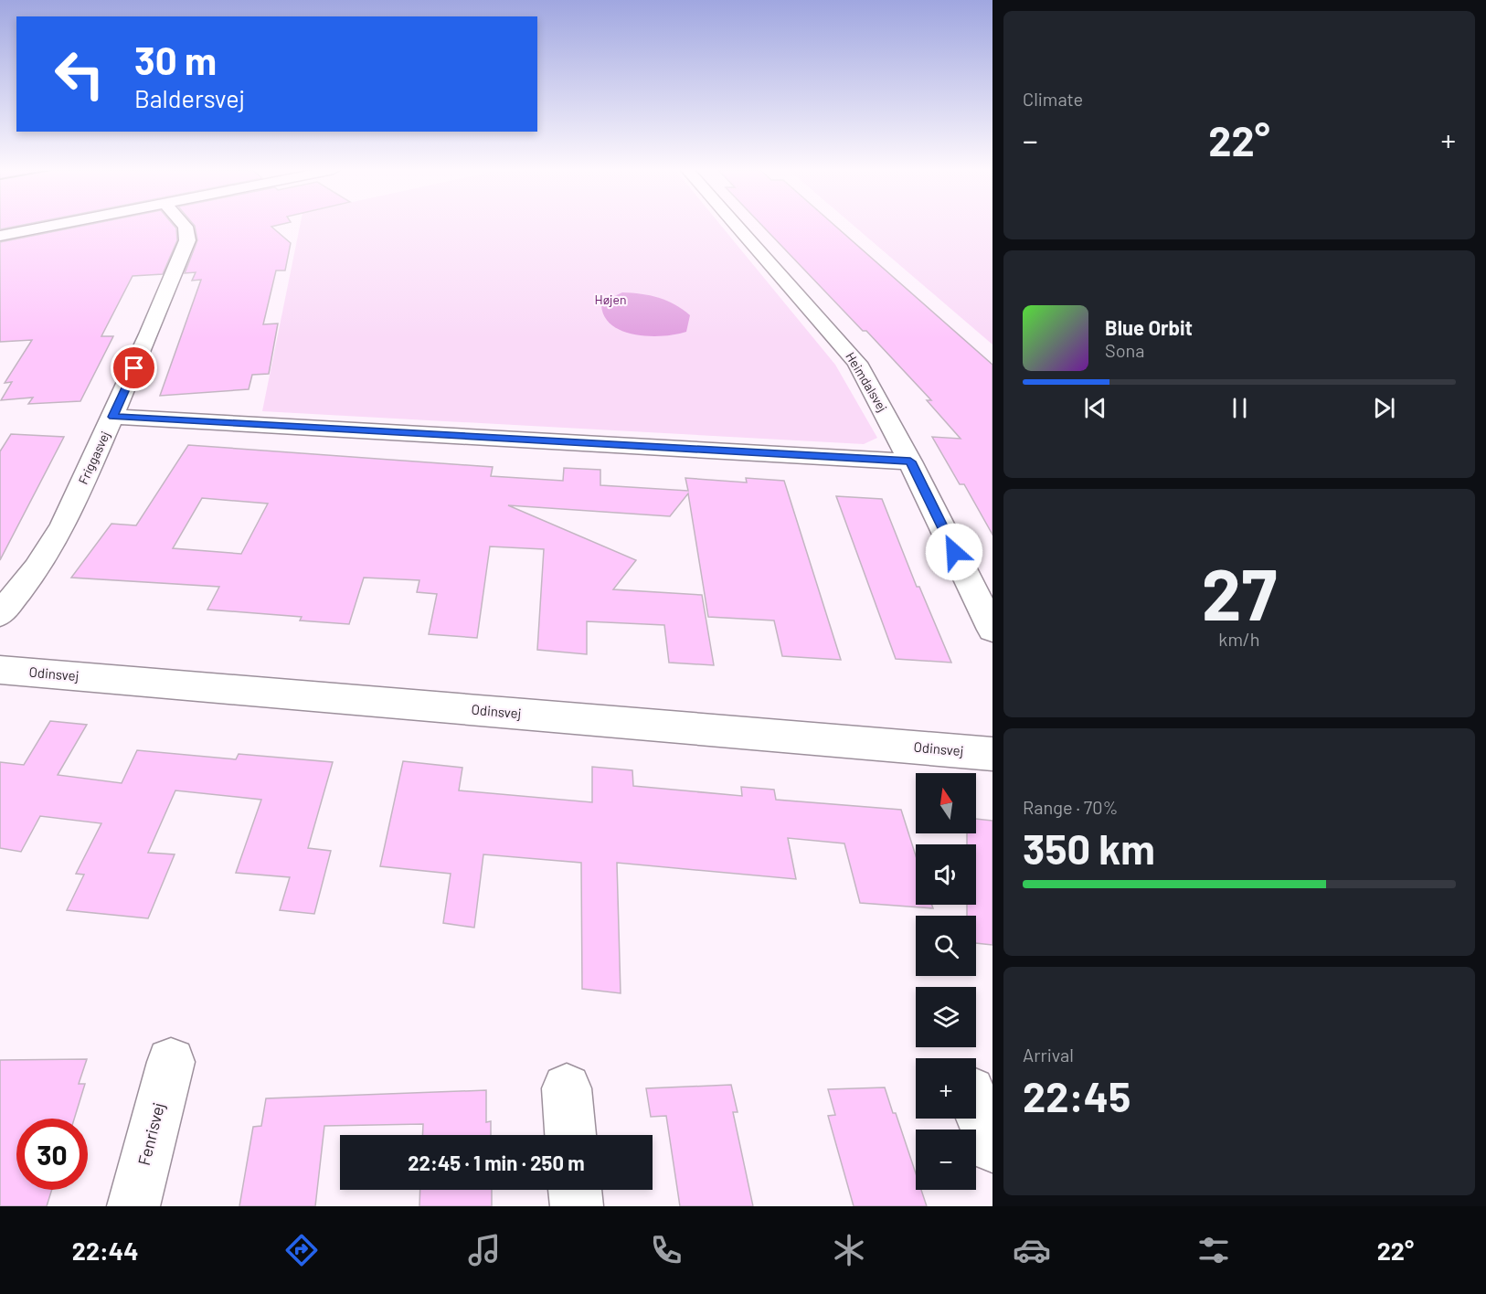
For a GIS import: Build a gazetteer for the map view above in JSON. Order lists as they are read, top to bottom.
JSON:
{
  "streets": {
    "street": [
      "Heimdalsvej",
      "Friggasvej",
      "Odinsvej",
      "Fenrisvej"
    ]
  },
  "parks": ["Højen"],
  "north": "top",
  "page": {
    "tile": [
      "Climate",
      ["27", "km/h"],
      ["Range · 70%", "350 km"],
      ["Arrival", "22:45"]
    ],
    "turn": ["30 m", "Baldersvej"],
    "heat": ["−", "22°", "+"],
    "song": ["Blue Orbit", "Sona"],
    "map_buttons": ["+", "−"],
    "limit": "30",
    "trip": "22:45 · 1 min · 250 m",
    "tabs": ["22:44", "22°"]
  }
}
